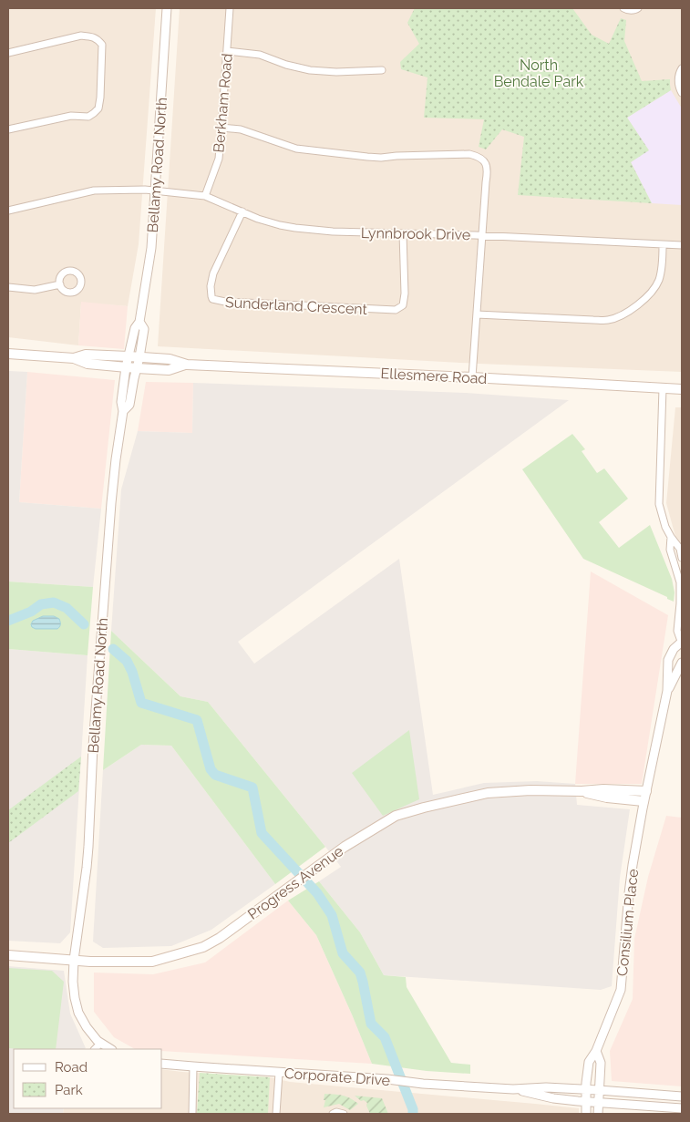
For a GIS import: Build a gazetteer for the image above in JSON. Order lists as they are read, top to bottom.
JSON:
{
  "streets": {
    "main road": ["Ellesmere Road", "Progress Avenue"],
    "street": [
      "Berkham Road",
      "Bellamy Road North",
      "Lynnbrook Drive",
      "Sunderland Crescent",
      "Consilium Place",
      "Corporate Drive"
    ]
  },
  "crossings": [
    ["Berkham Road", "Lynnbrook Drive"],
    ["Bellamy Road North", "Lynnbrook Drive"],
    ["Bellamy Road North", "Ellesmere Road"],
    ["Bellamy Road North", "Progress Avenue"],
    ["Lynnbrook Drive", "Sunderland Crescent"],
    ["Progress Avenue", "Consilium Place"],
    ["Consilium Place", "Corporate Drive"]
  ],
  "parks": ["North Bendale Park"],
  "legend": ["Road", "Park"]
}
